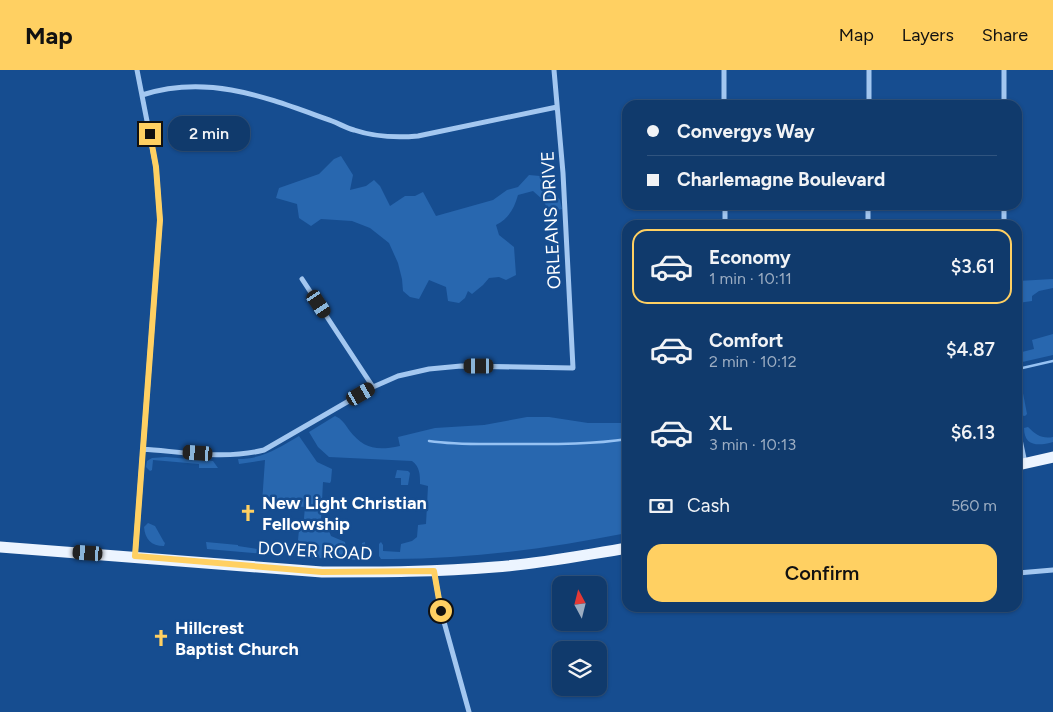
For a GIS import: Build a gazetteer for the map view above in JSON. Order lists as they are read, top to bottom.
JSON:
{
  "streets": {
    "main road": ["DOVER ROAD"],
    "street": ["ORLEANS DRIVE"]
  },
  "places": {
    "church": ["New Light Christian Fellowship", "Hillcrest Baptist Church"]
  },
  "north": "top",
  "page": {
    "header": "Map",
    "nav": ["Map", "Layers", "Share"],
    "banner": ["Convergys Way", "Charlemagne Boulevard"],
    "bubble": "2 min",
    "list": [
      {
        "name": "Economy",
        "note": "1 min · 10:11",
        "value": "$3.61"
      },
      {
        "name": "Comfort",
        "note": "2 min · 10:12",
        "value": "$4.87"
      },
      {
        "name": "XL",
        "note": "3 min · 10:13",
        "value": "$6.13"
      }
    ],
    "pay": ["Cash", "560 m"],
    "buttons": "Confirm"
  }
}
